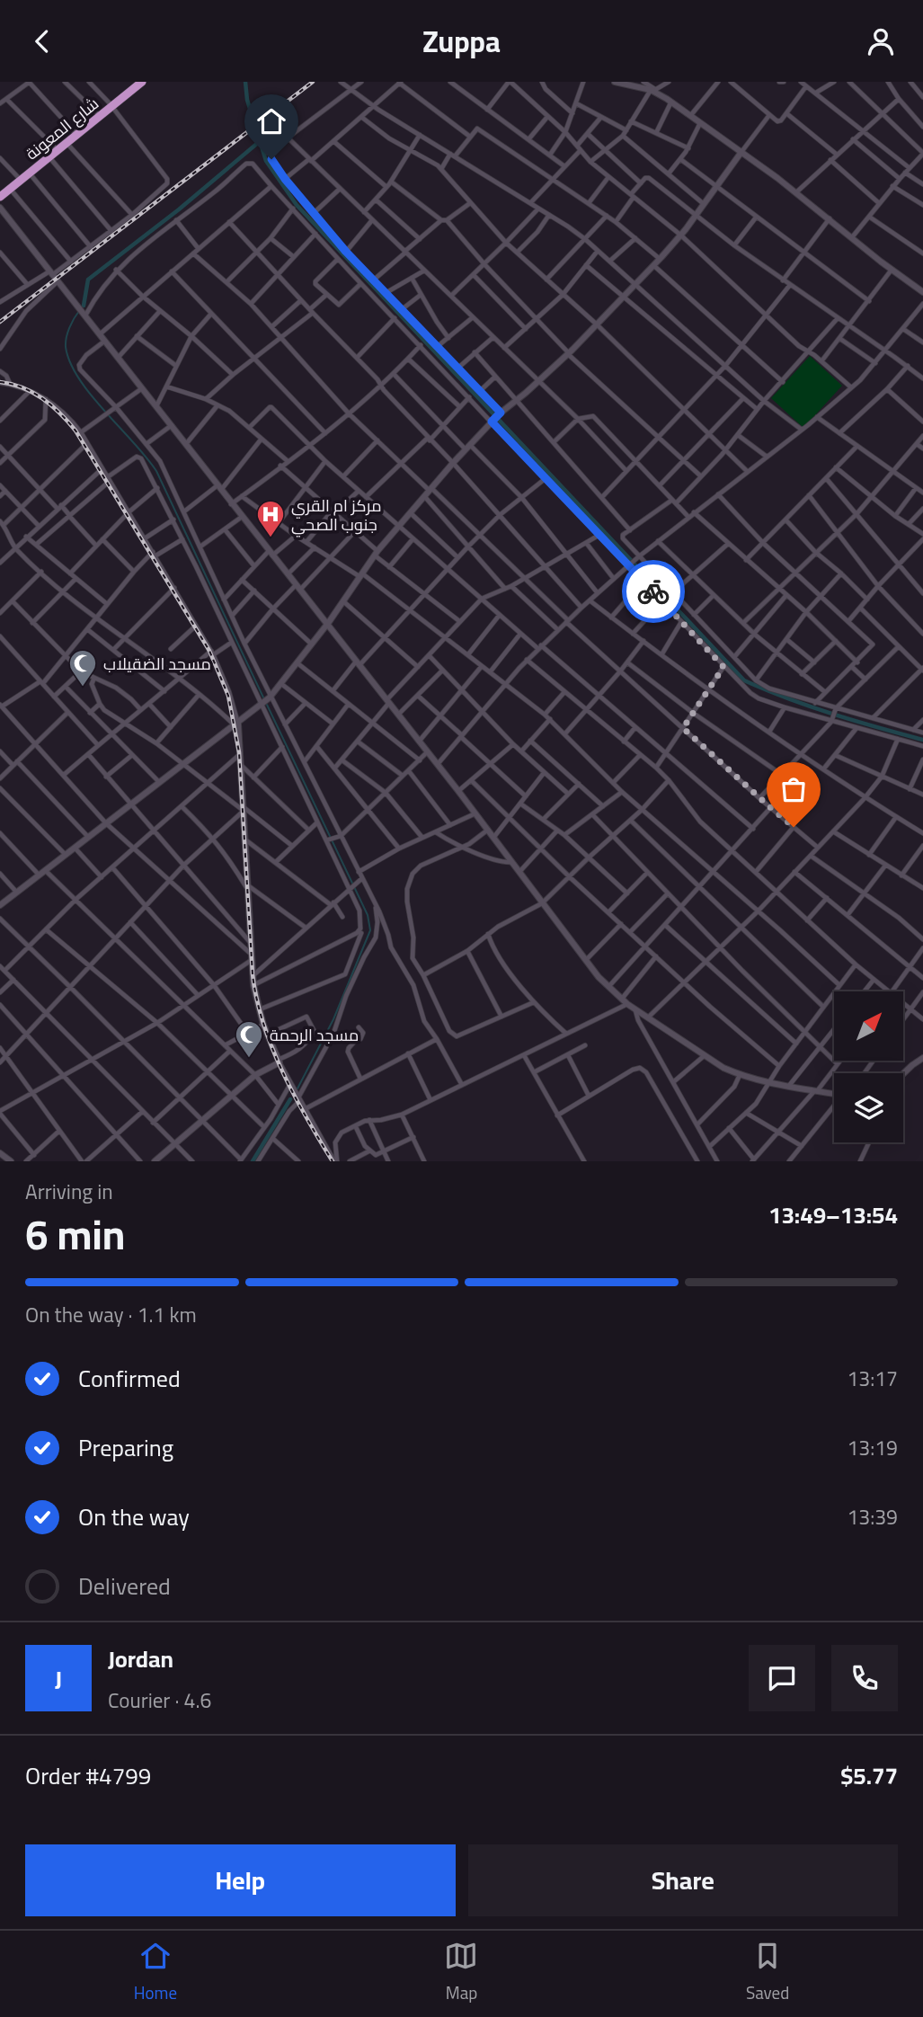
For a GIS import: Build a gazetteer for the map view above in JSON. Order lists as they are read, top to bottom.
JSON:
{
  "streets": {
    "highway": ["شارع المعونة"]
  },
  "places": {
    "hospital": ["مركز ام القري جنوب الصحي"],
    "mosque": ["مسجد الضقيلاب", "مسجد الرحمة"]
  },
  "north": "top right",
  "page": {
    "header": "Zuppa",
    "heading": ["6 min", "Arriving in", "13:49–13:54"],
    "panel": [
      "Jordan",
      "Courier · 4.6",
      "Order #4799",
      "$5.77"
    ],
    "bar": "On the way · 1.1 km",
    "list": [
      ["Confirmed", "13:17"],
      ["Preparing", "13:19"],
      ["On the way", "13:39"],
      "Delivered"
    ],
    "round": "J",
    "buttons": ["Help", "Share"],
    "tabs": ["Home", "Map", "Saved"]
  }
}
